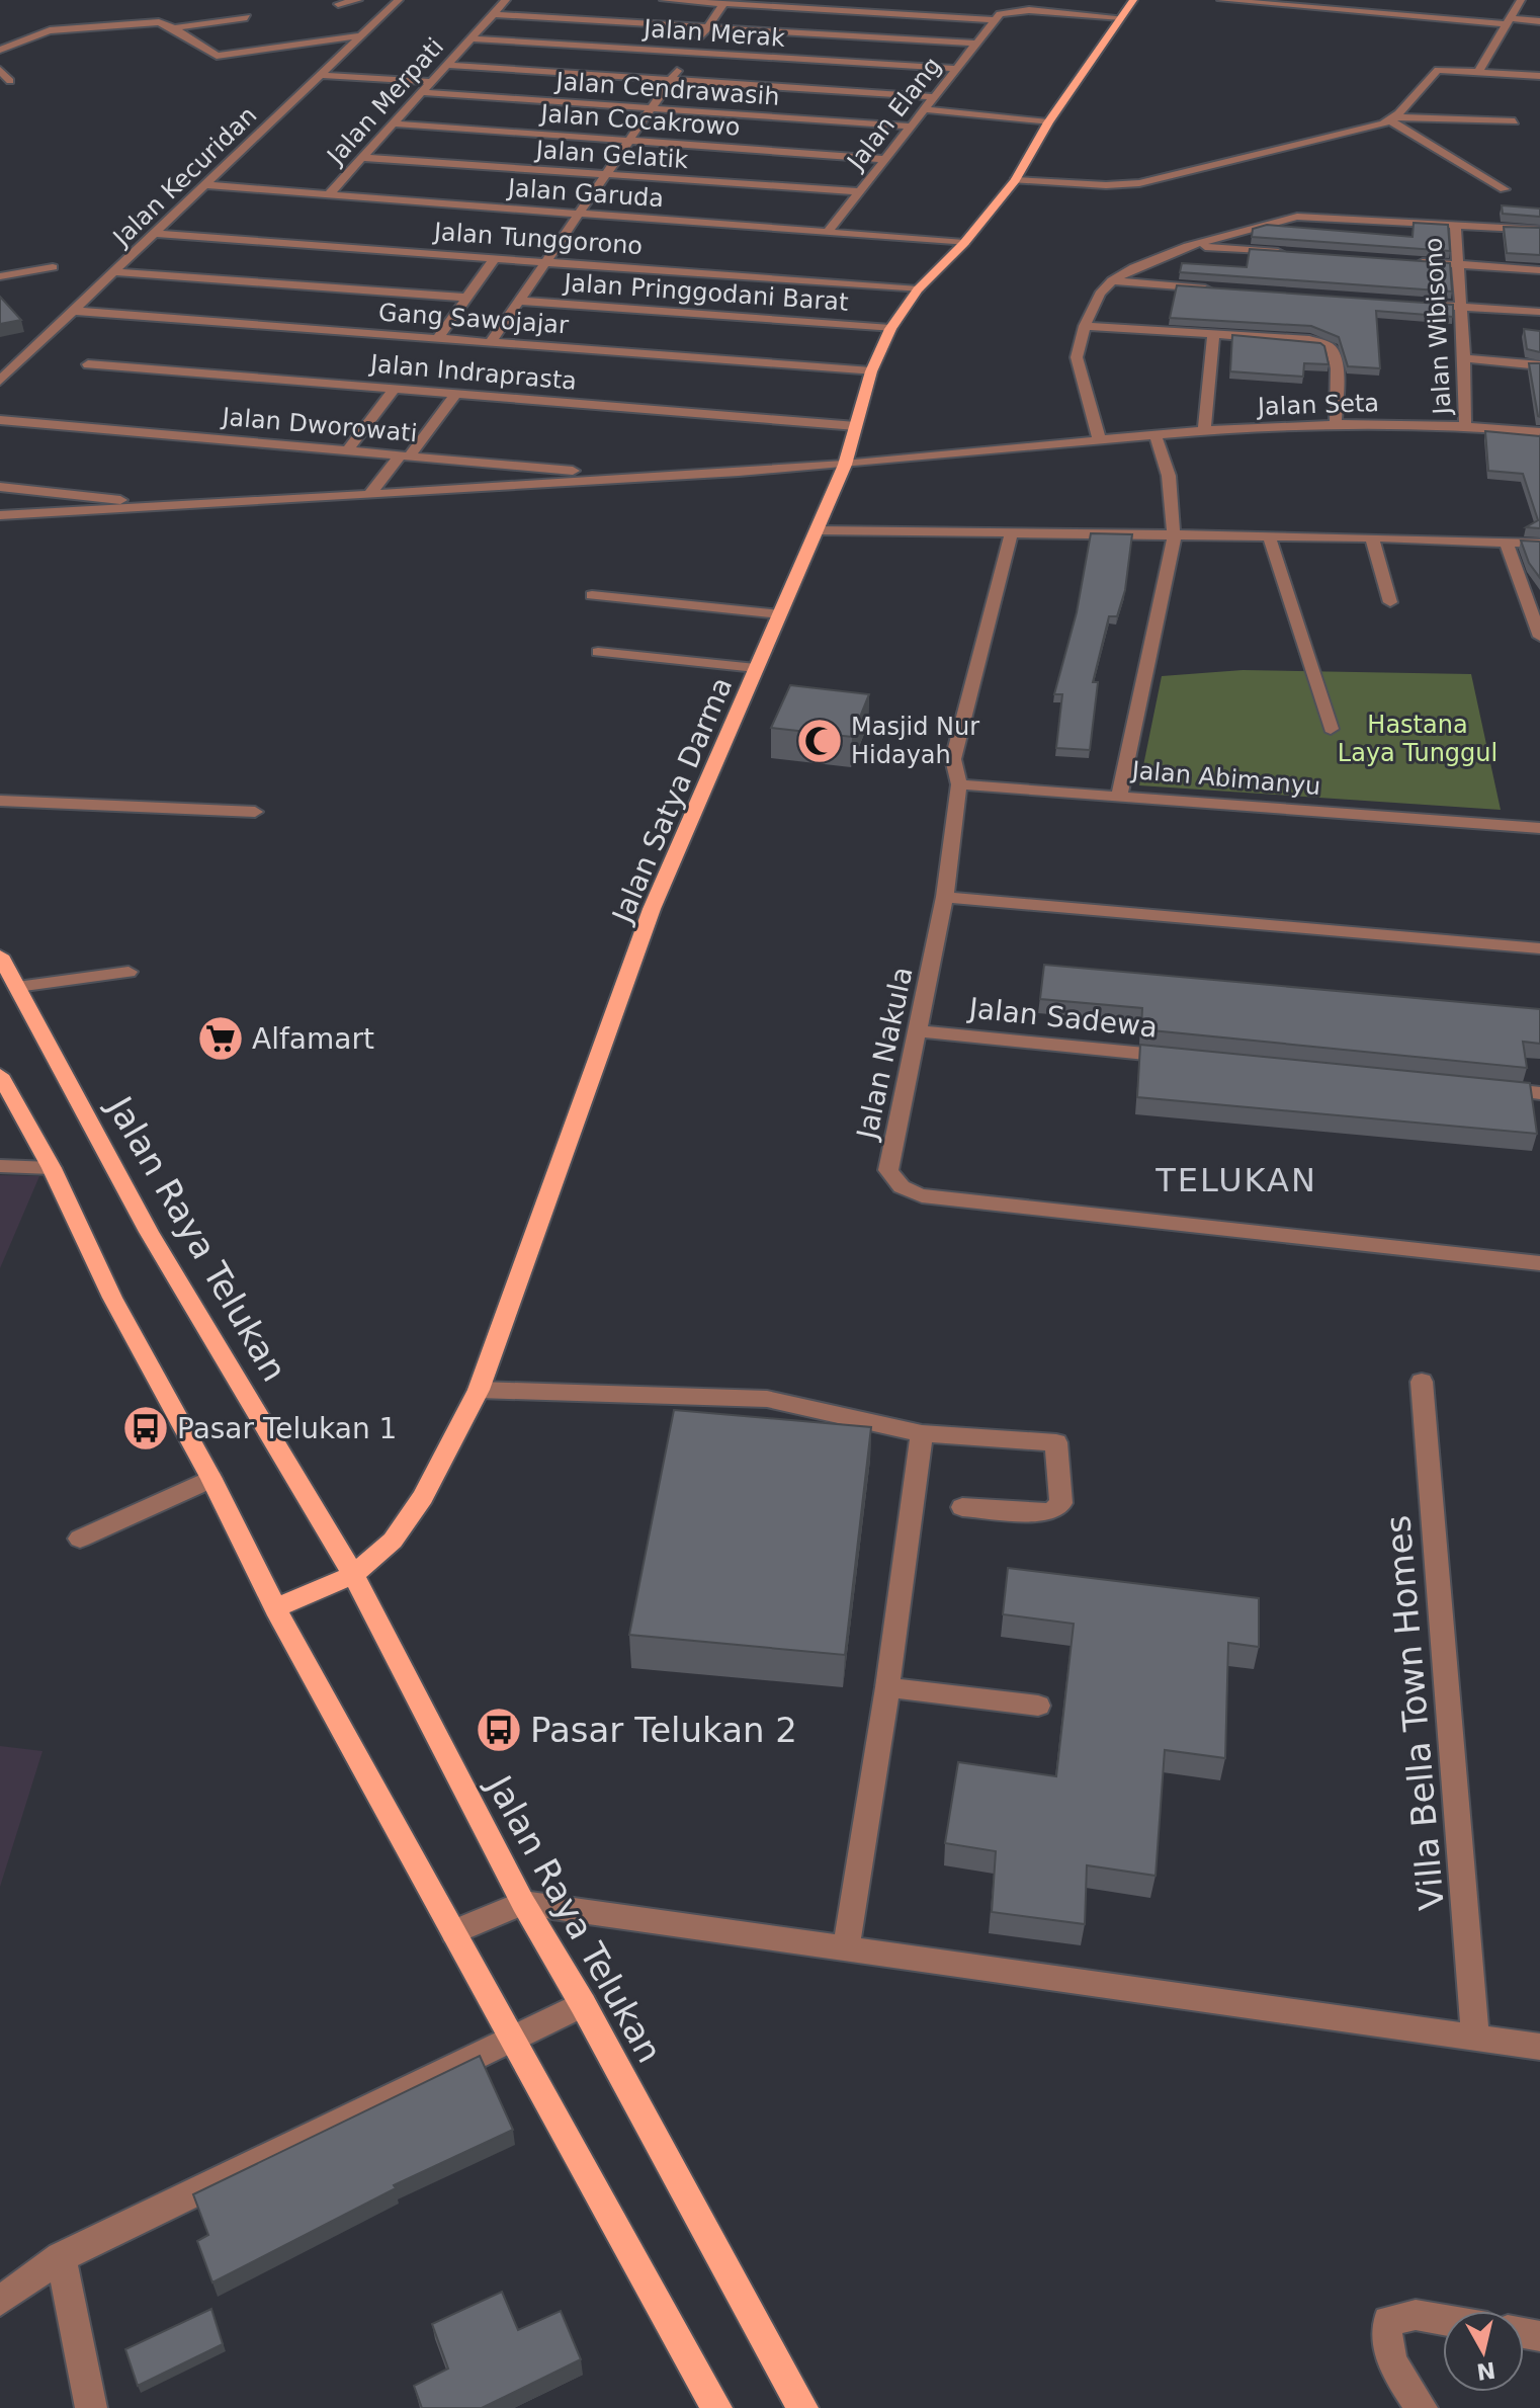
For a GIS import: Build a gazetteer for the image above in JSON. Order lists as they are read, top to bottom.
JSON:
{
  "streets": {
    "main road": ["Jalan Satya Darma", "Jalan Raya Telukan"],
    "street": [
      "Jalan Merak",
      "Jalan Cendrawasih",
      "Jalan Merpati",
      "Jalan Elang",
      "Jalan Cocakrowo",
      "Jalan Gelatik",
      "Jalan Kecuridan",
      "Jalan Garuda",
      "Jalan Tunggorono",
      "Jalan Pringgodani Barat",
      "Gang Sawojajar",
      "Jalan Wibisono",
      "Jalan Indraprasta",
      "Jalan Seta",
      "Jalan Dworowati",
      "Jalan Abimanyu",
      "Jalan Sadewa",
      "Jalan Nakula",
      "Villa Bella Town Homes"
    ]
  },
  "crossings": [
    ["Jalan Merak", "Jalan Merpati"],
    ["Jalan Merak", "Jalan Elang"],
    ["Jalan Cendrawasih", "Jalan Merpati"],
    ["Jalan Cendrawasih", "Jalan Elang"],
    ["Jalan Merpati", "Jalan Cocakrowo"],
    ["Jalan Merpati", "Jalan Gelatik"],
    ["Jalan Merpati", "Jalan Garuda"],
    ["Jalan Elang", "Jalan Cocakrowo"],
    ["Jalan Elang", "Jalan Gelatik"],
    ["Jalan Elang", "Jalan Garuda"],
    ["Jalan Kecuridan", "Jalan Garuda"],
    ["Jalan Kecuridan", "Jalan Tunggorono"],
    ["Jalan Kecuridan", "Gang Sawojajar"],
    ["Jalan Garuda", "Jalan Satya Darma"],
    ["Jalan Tunggorono", "Jalan Satya Darma"],
    ["Jalan Pringgodani Barat", "Jalan Satya Darma"],
    ["Gang Sawojajar", "Jalan Satya Darma"],
    ["Jalan Wibisono", "Jalan Seta"],
    ["Jalan Indraprasta", "Jalan Satya Darma"],
    ["Jalan Seta", "Jalan Dworowati"],
    ["Jalan Seta", "Jalan Abimanyu"],
    ["Jalan Seta", "Jalan Satya Darma"],
    ["Jalan Satya Darma", "Jalan Raya Telukan"],
    ["Jalan Sadewa", "Jalan Nakula"]
  ],
  "districts": ["TELUKAN"],
  "parks": ["Hastana Laya Tunggul"],
  "places": {
    "mosque": ["Masjid Nur Hidayah"],
    "supermarket": ["Alfamart"],
    "bus stop": ["Pasar Telukan 1", "Pasar Telukan 2"]
  },
  "north": "bottom"
}
